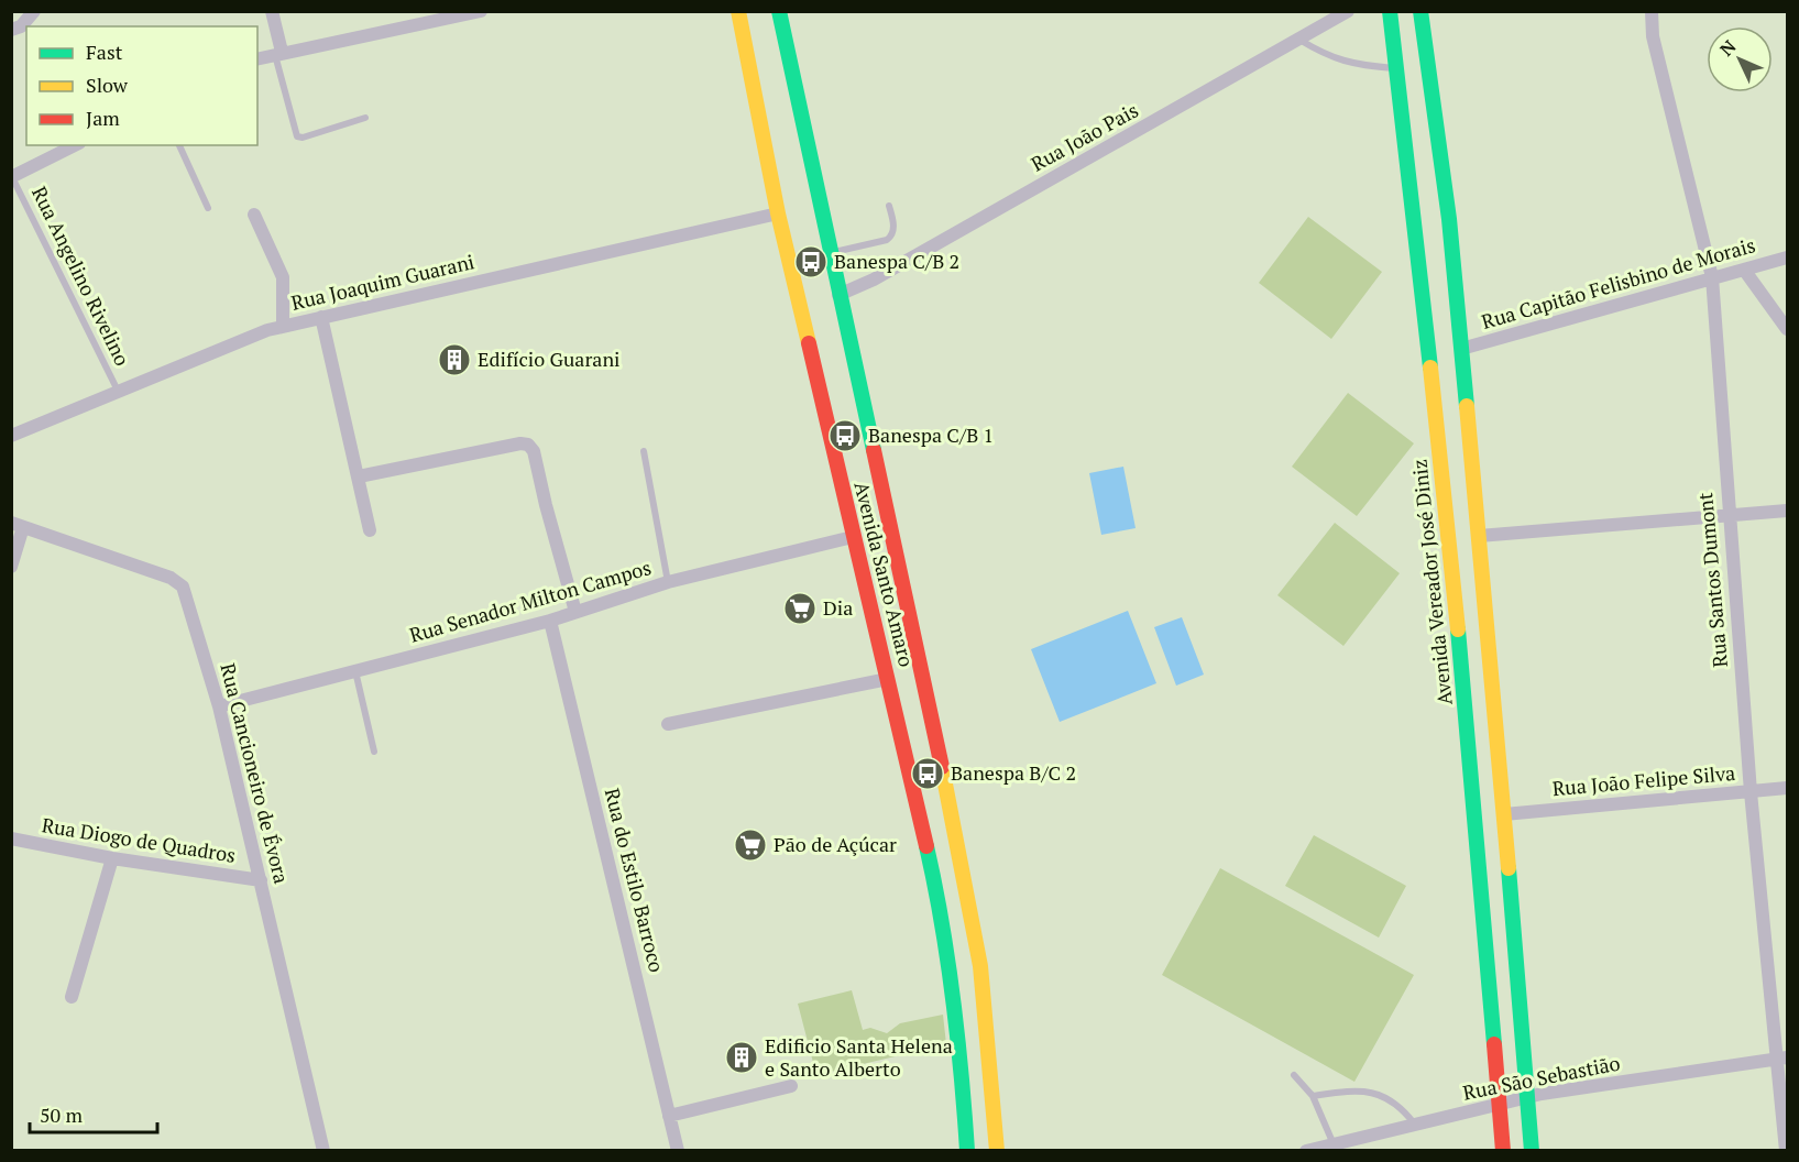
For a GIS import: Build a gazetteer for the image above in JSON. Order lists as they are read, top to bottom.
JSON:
{
  "streets": {
    "main road": ["Avenida Santo Amaro", "Avenida Vereador José Diniz"],
    "street": [
      "Rua João Pais",
      "Rua Joaquim Guarani",
      "Rua Capitão Felisbino de Morais",
      "Rua Santos Dumont",
      "Rua Senador Milton Campos",
      "Rua Cancioneiro de Évora",
      "Rua João Felipe Silva",
      "Rua Diogo de Quadros",
      "Rua do Estilo Barroco",
      "Rua São Sebastião"
    ],
    "lane": ["Rua Angelino Rivelino"]
  },
  "crossings": [
    ["Rua João Pais", "Avenida Santo Amaro"],
    ["Rua Angelino Rivelino", "Rua Joaquim Guarani"],
    ["Rua Joaquim Guarani", "Avenida Santo Amaro"],
    ["Rua Capitão Felisbino de Morais", "Rua Santos Dumont"],
    ["Avenida Santo Amaro", "Rua Senador Milton Campos"],
    ["Rua Santos Dumont", "Rua João Felipe Silva"],
    ["Rua Santos Dumont", "Rua São Sebastião"],
    ["Avenida Vereador José Diniz", "Rua São Sebastião"],
    ["Rua Senador Milton Campos", "Rua Cancioneiro de Évora"],
    ["Rua Senador Milton Campos", "Rua do Estilo Barroco"],
    ["Rua Cancioneiro de Évora", "Rua Diogo de Quadros"]
  ],
  "places": {
    "bus stop": ["Banespa C/B 2", "Banespa C/B 1", "Banespa B/C 2"],
    "building": ["Edifício Guarani", "Edificio Santa Helena e Santo Alberto"],
    "supermarket": ["Dia", "Pão de Açúcar"]
  },
  "legend": ["Fast", "Slow", "Jam"],
  "scale_bar": "50 m",
  "north": "top left"
}
